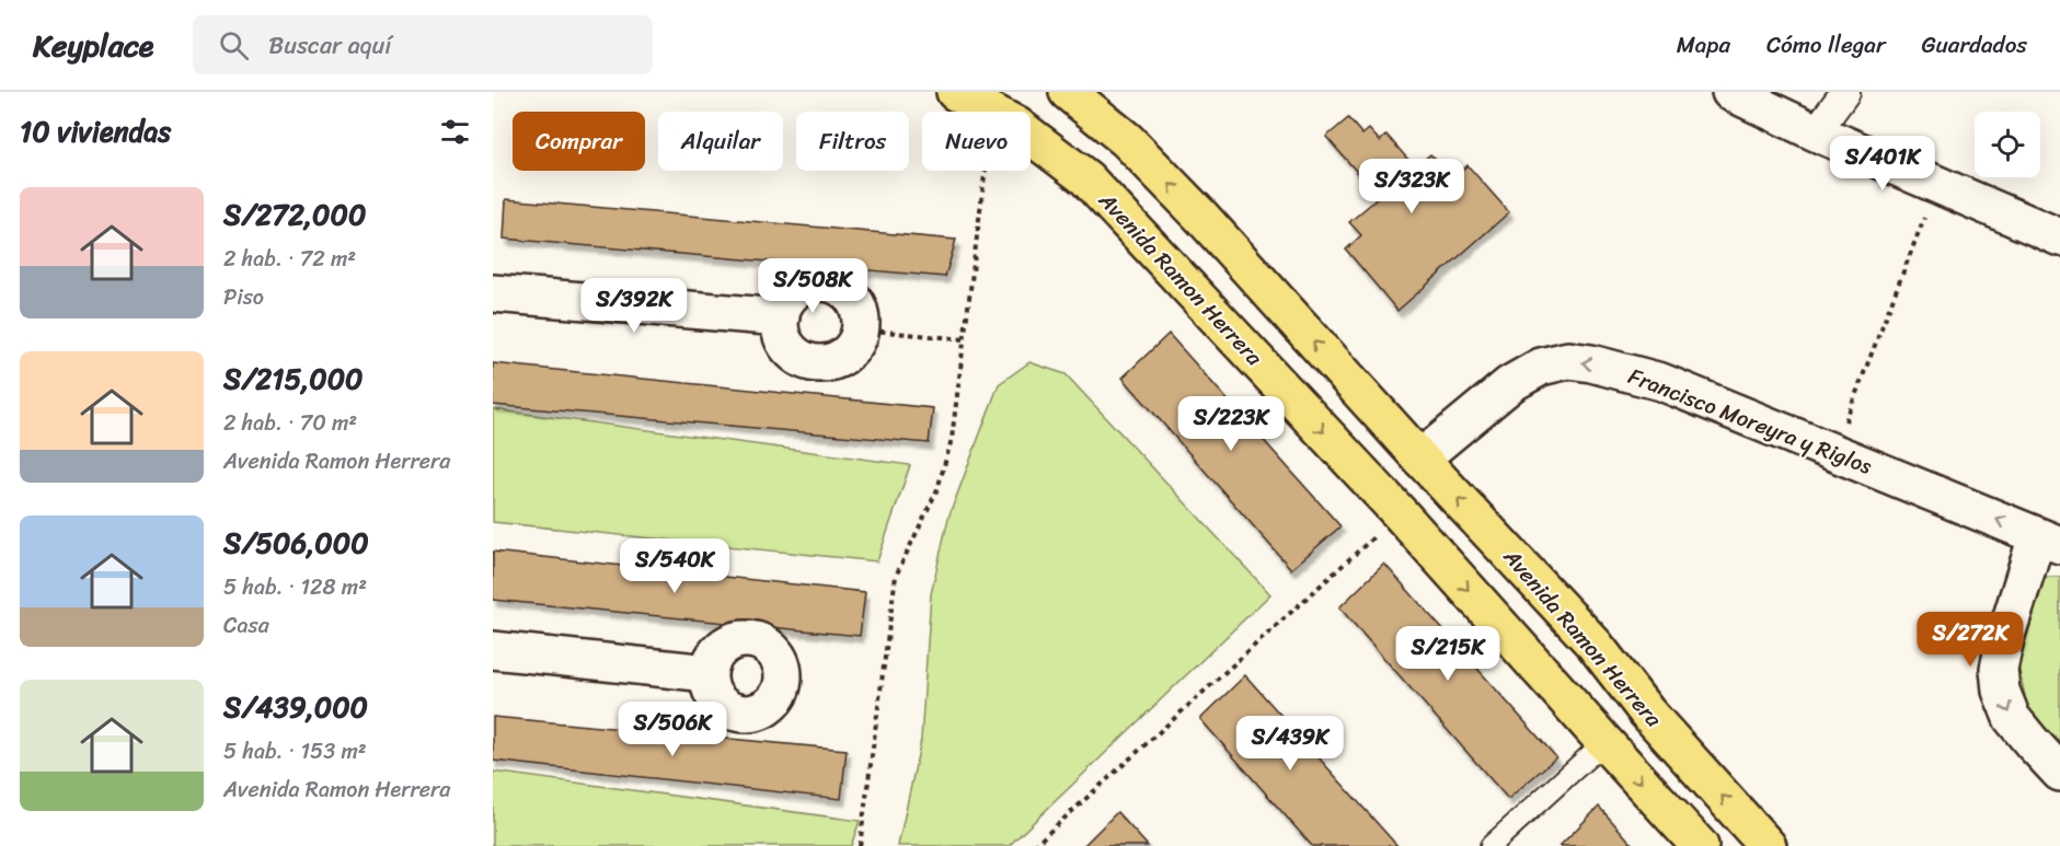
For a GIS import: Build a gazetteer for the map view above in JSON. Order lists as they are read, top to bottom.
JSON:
{
  "streets": {
    "main road": ["Avenida Ramon Herrera"],
    "street": ["Francisco Moreyra y Riglos"]
  },
  "crossings": [
    ["Avenida Ramon Herrera", "Francisco Moreyra y Riglos"]
  ],
  "page": {
    "header": "Keyplace",
    "search": "Buscar aquí",
    "nav": ["Mapa", "Cómo llegar", "Guardados"],
    "heading": "10 viviendas",
    "chip": [
      "Comprar",
      "Alquilar",
      "Filtros",
      "Nuevo"
    ],
    "price": [
      "S/401K",
      "S/323K",
      "S/508K",
      "S/392K",
      "S/223K",
      "S/540K",
      "S/272K",
      "S/215K",
      "S/506K",
      "S/439K"
    ],
    "list": [
      {
        "name": "S/272,000",
        "note": "2 hab. · 72 m² · Piso"
      },
      {
        "name": "S/215,000",
        "note": "2 hab. · 70 m² · Avenida Ramon Herrera"
      },
      {
        "name": "S/506,000",
        "note": "5 hab. · 128 m² · Casa"
      },
      {
        "name": "S/439,000",
        "note": "5 hab. · 153 m² · Avenida Ramon Herrera"
      }
    ]
  }
}
